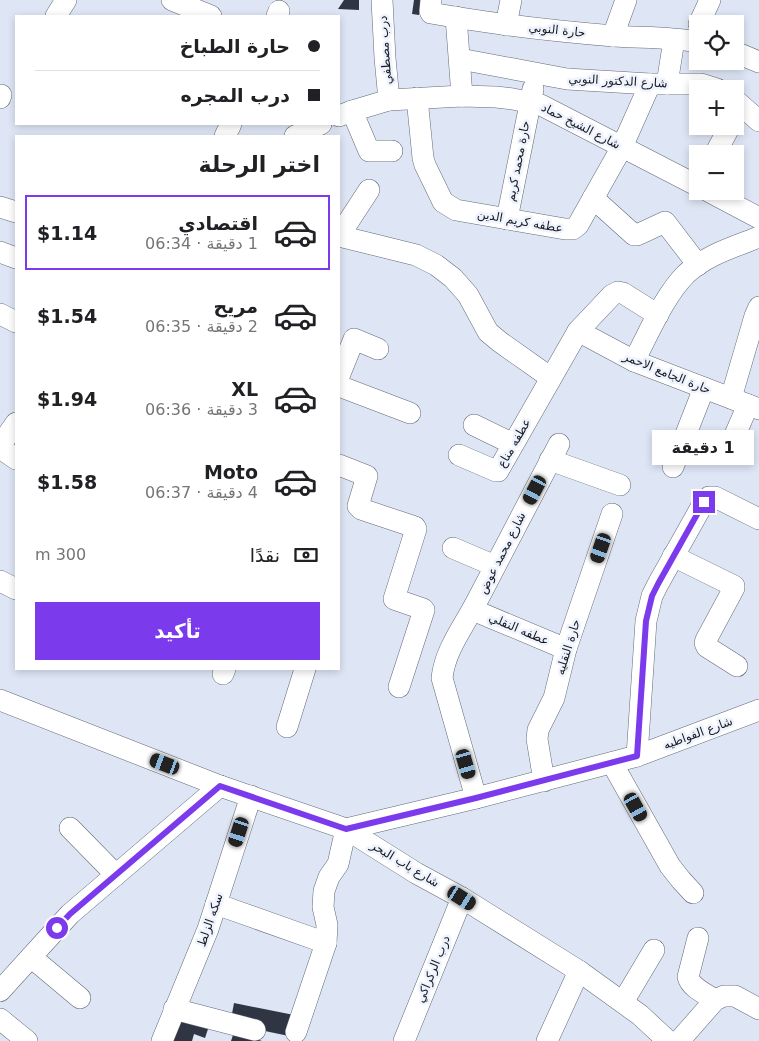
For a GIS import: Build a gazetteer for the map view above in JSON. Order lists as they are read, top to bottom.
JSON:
{
  "streets": {
    "street": [
      "حارة النوبي",
      "درب مصطفي",
      "شارع الدكتور النوبي",
      "شارع الشيخ حماد",
      "حارة محمد كريم",
      "عطفه كريم الدين",
      "حارة الجامع الاحمر",
      "عطفه مناع",
      "شارع محمد عوض",
      "عطفه النقلي",
      "حارة النقليه",
      "شارع الفواطيه",
      "شارع باب البحر",
      "سكه الزلط",
      "درب الركراكي"
    ]
  },
  "crossings": [
    ["درب مصطفي", "شارع الشيخ حماد"],
    ["شارع الدكتور النوبي", "حارة محمد كريم"],
    ["شارع الدكتور النوبي", "عطفه كريم الدين"],
    ["شارع الشيخ حماد", "حارة محمد كريم"],
    ["شارع الشيخ حماد", "عطفه كريم الدين"],
    ["حارة محمد كريم", "عطفه كريم الدين"],
    ["حارة الجامع الاحمر", "عطفه مناع"],
    ["شارع محمد عوض", "عطفه النقلي"],
    ["شارع محمد عوض", "شارع الفواطيه"],
    ["عطفه النقلي", "حارة النقليه"],
    ["حارة النقليه", "شارع الفواطيه"],
    ["شارع الفواطيه", "شارع باب البحر"],
    ["شارع باب البحر", "سكه الزلط"],
    ["شارع باب البحر", "درب الركراكي"]
  ],
  "page": {
    "map_buttons": ["+", "−"],
    "banner": ["حارة الطباخ", "درب المجره"],
    "heading": "اختر الرحلة",
    "list": [
      {
        "name": "اقتصادي",
        "note": "1 دقيقة · 06:34",
        "value": "$1.14"
      },
      {
        "name": "مريح",
        "note": "2 دقيقة · 06:35",
        "value": "$1.54"
      },
      {
        "name": "XL",
        "note": "3 دقيقة · 06:36",
        "value": "$1.94"
      },
      {
        "name": "Moto",
        "note": "4 دقيقة · 06:37",
        "value": "$1.58"
      }
    ],
    "bubble": "1 دقيقة",
    "pay": ["نقدًا", "300 m"],
    "buttons": "تأكيد"
  }
}
